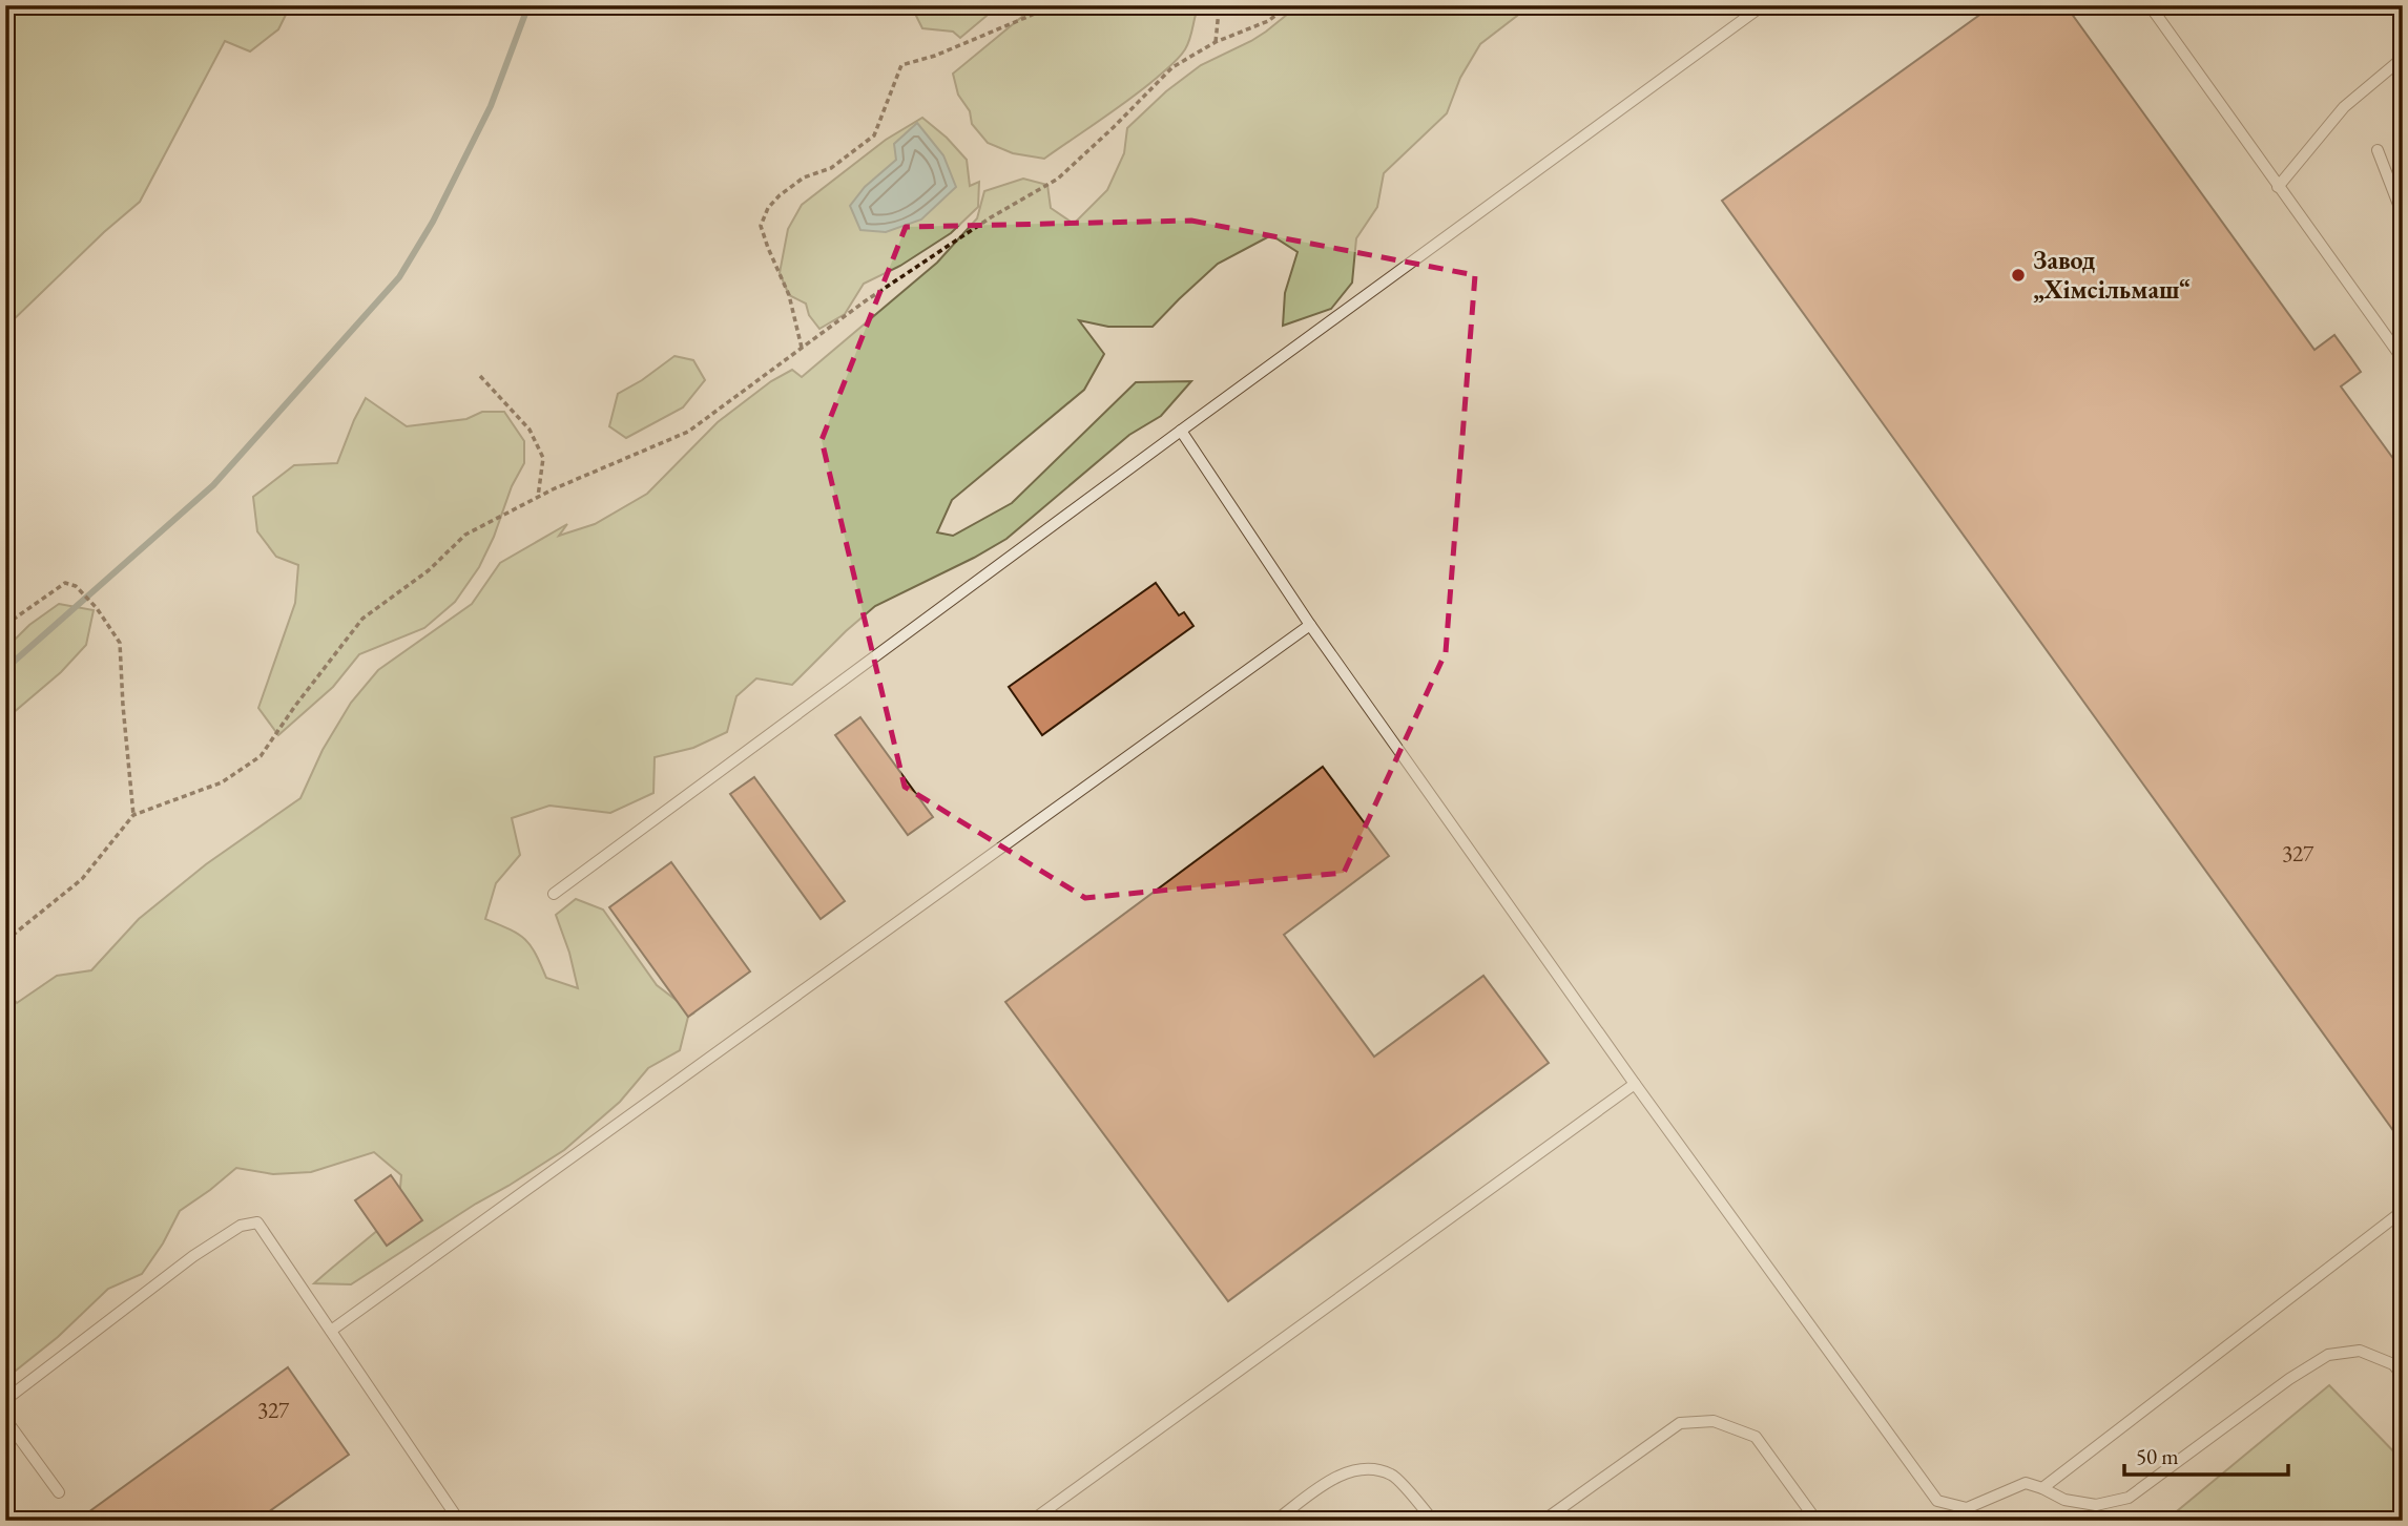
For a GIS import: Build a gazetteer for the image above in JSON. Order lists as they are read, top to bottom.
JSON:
{
  "places": ["Завод „Хімсільмаш“"],
  "house_numbers": ["327", "327"],
  "scale_bar": "50 m"
}
